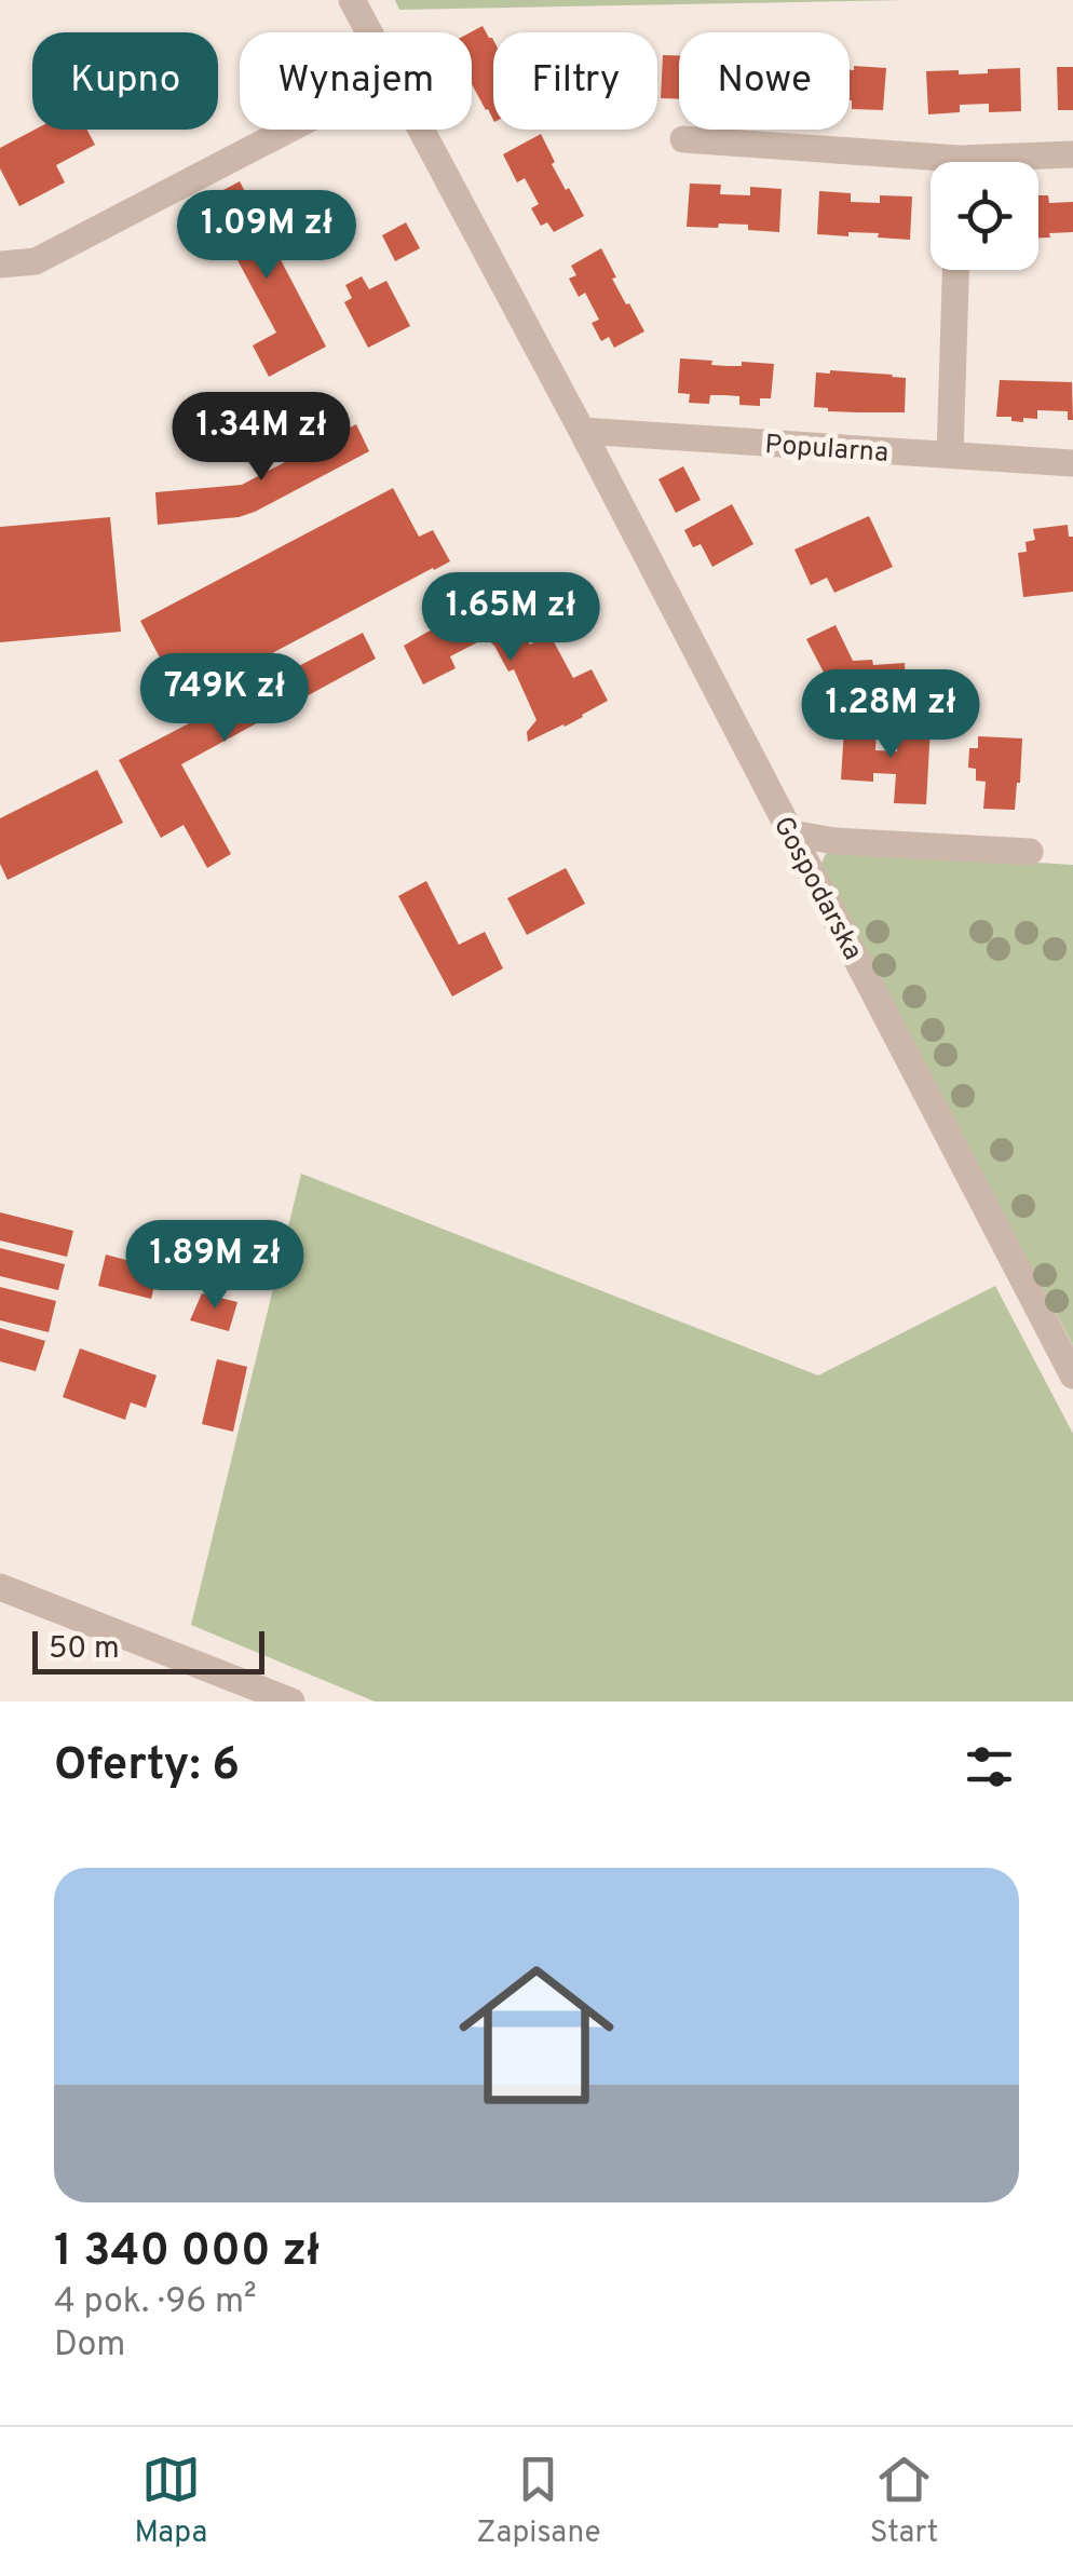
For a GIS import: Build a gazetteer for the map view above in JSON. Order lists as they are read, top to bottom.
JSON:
{
  "streets": {
    "street": ["Popularna", "Gospodarska"]
  },
  "crossings": [
    ["Popularna", "Gospodarska"]
  ],
  "scale_bar": "50 m",
  "page": {
    "chip": [
      "Kupno",
      "Wynajem",
      "Filtry",
      "Nowe"
    ],
    "price": [
      "1.09M zł",
      "1.34M zł",
      "1.65M zł",
      "749K zł",
      "1.28M zł",
      "1.89M zł"
    ],
    "scale": "50 m",
    "heading": "Oferty: 6",
    "list": [
      {
        "name": "1 340 000 zł",
        "note": "4 pok. · 96 m² · Dom"
      }
    ],
    "tabs": ["Mapa", "Zapisane", "Start"]
  }
}
